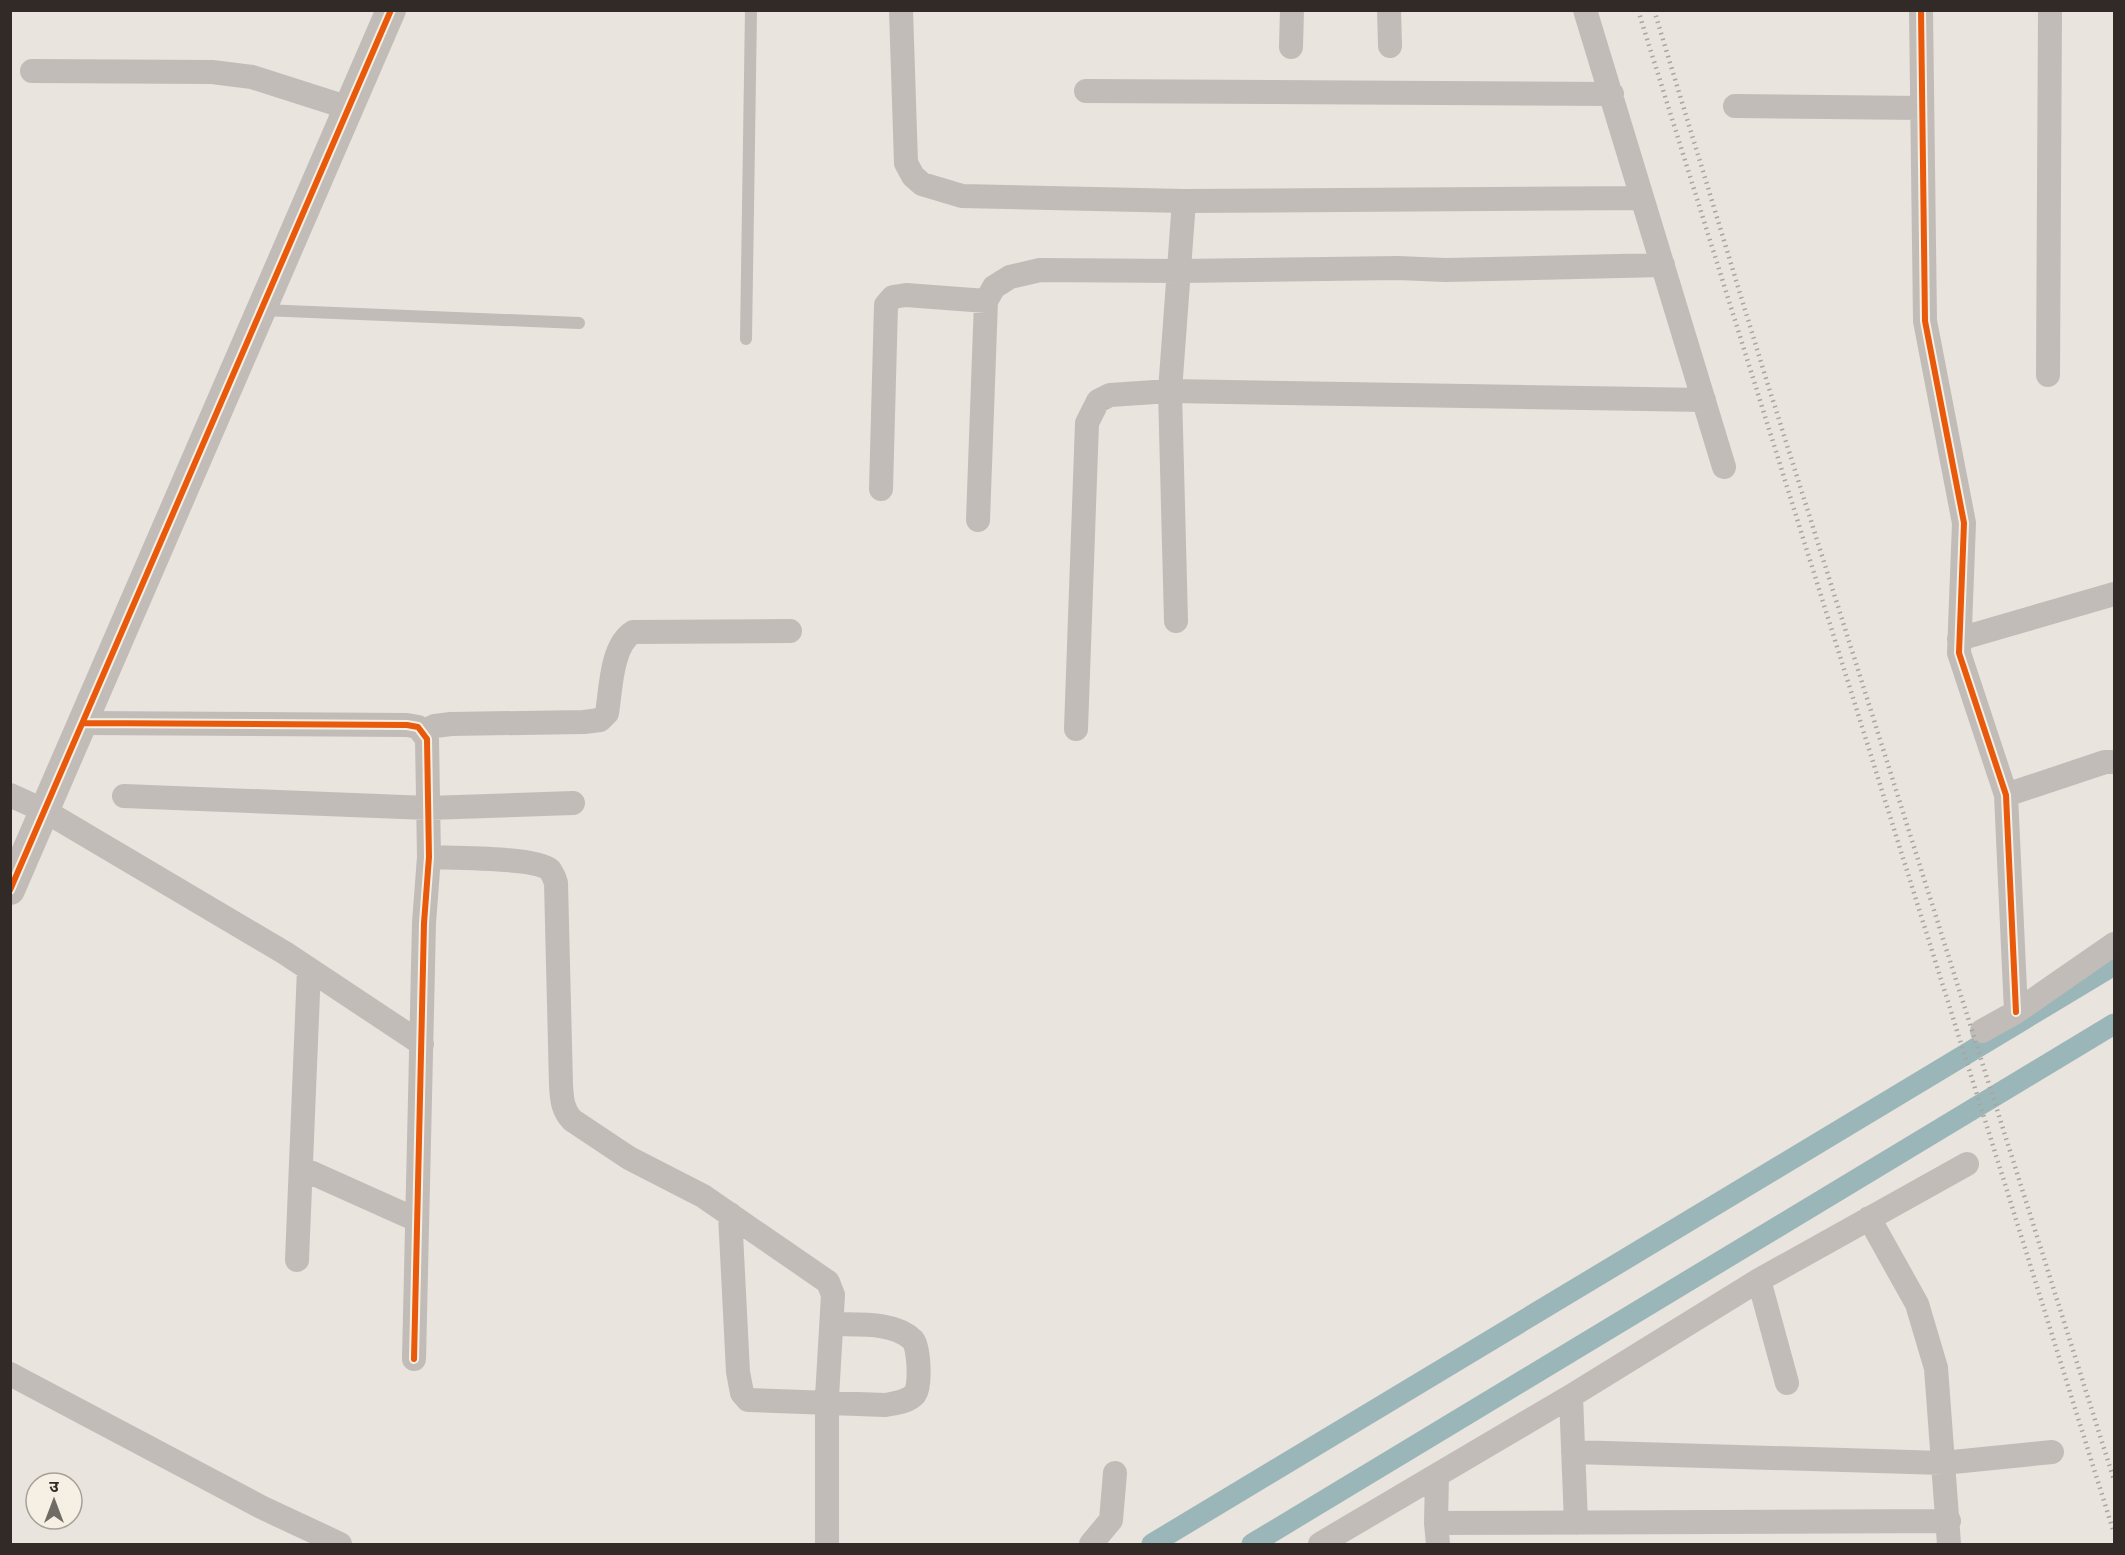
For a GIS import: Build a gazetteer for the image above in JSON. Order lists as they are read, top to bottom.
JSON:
{
  "north": "top"
}
